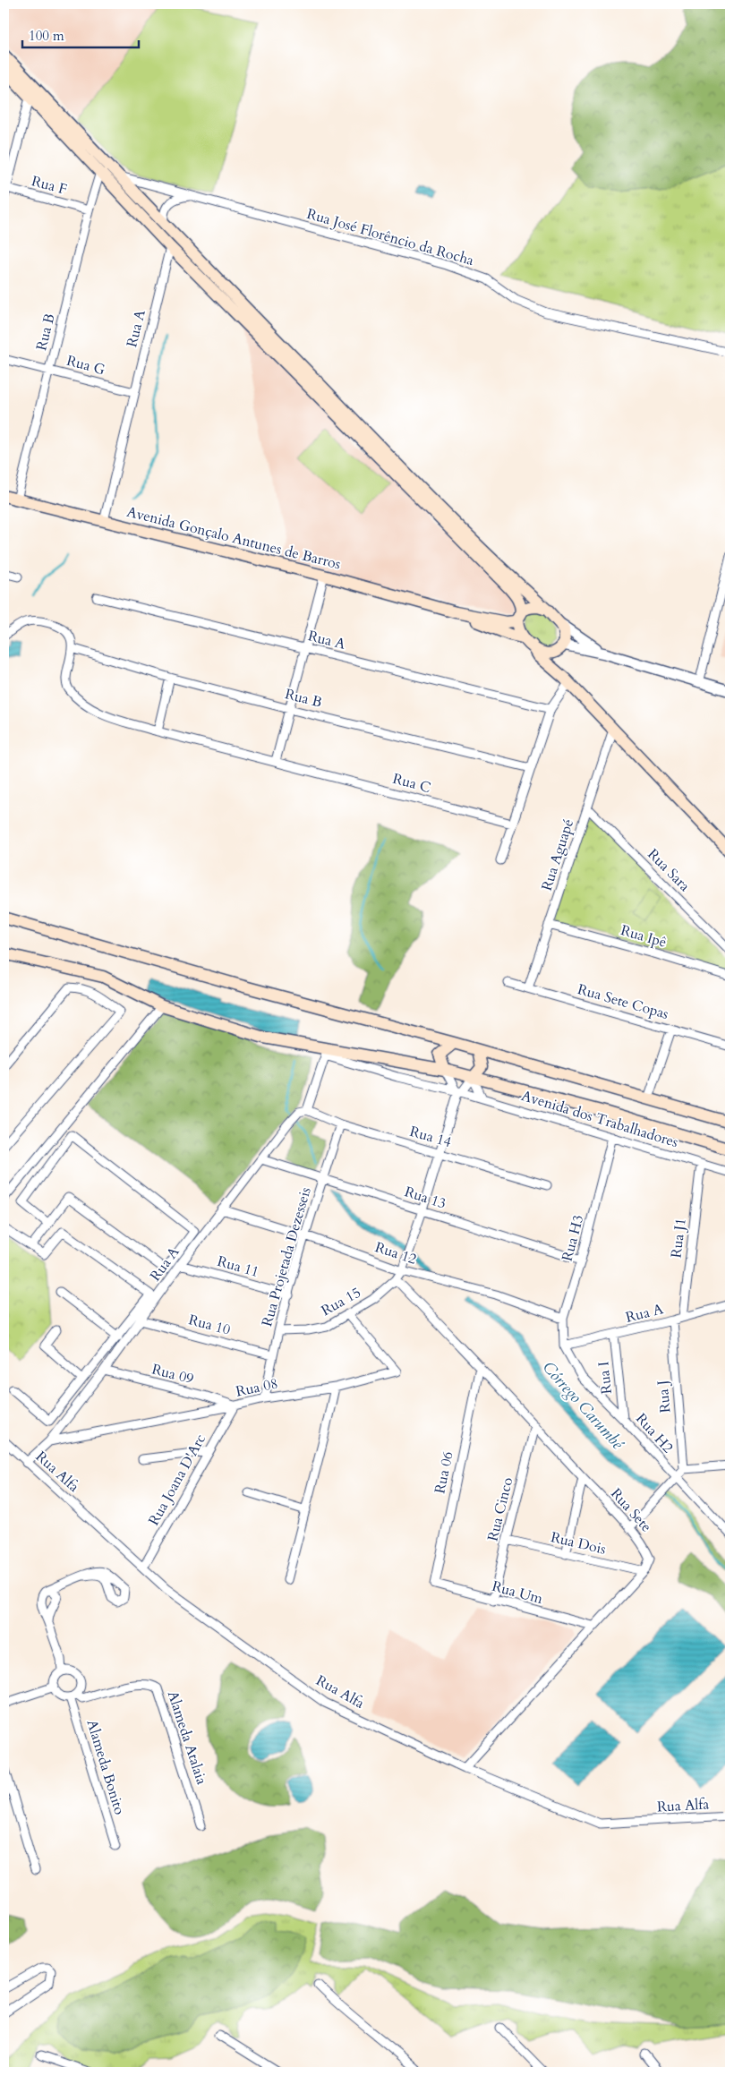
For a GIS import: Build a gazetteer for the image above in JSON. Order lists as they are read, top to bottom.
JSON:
{
  "streets": {
    "main road": ["Avenida Gonçalo Antunes de Barros"],
    "street": [
      "Rua F",
      "Rua José Florêncio da Rocha",
      "Rua A",
      "Rua B",
      "Rua G",
      "Rua C",
      "Rua Aguapé",
      "Rua Sara",
      "Rua Ipê",
      "Rua Sete Copas",
      "Avenida dos Trabalhadores",
      "Rua 14",
      "Rua 13",
      "Rua H3",
      "Rua J1",
      "Rua 12",
      "Rua Projetada Dezesseis",
      "Rua 11",
      "Rua 15",
      "Rua 10",
      "Rua 09",
      "Rua I",
      "Rua 08",
      "Rua J",
      "Rua H2",
      "Rua Alfa",
      "Rua 06",
      "Rua Joana D'Arc",
      "Rua Cinco",
      "Rua Sete",
      "Rua Dois",
      "Rua Um",
      "Alameda Atalaia",
      "Alameda Bonito"
    ]
  },
  "crossings": [
    ["Rua F", "Rua B"],
    ["Rua A", "Rua G"],
    ["Rua A", "Avenida Gonçalo Antunes de Barros"],
    ["Rua A", "Rua 14"],
    ["Rua A", "Rua 13"],
    ["Rua A", "Rua H3"],
    ["Rua A", "Rua J1"],
    ["Rua A", "Rua 12"],
    ["Rua A", "Rua 11"],
    ["Rua A", "Rua 10"],
    ["Rua A", "Rua 09"],
    ["Rua A", "Rua I"],
    ["Rua A", "Rua 08"],
    ["Rua A", "Rua J"],
    ["Rua A", "Rua H2"],
    ["Rua A", "Rua Alfa"],
    ["Rua B", "Rua G"],
    ["Rua B", "Avenida Gonçalo Antunes de Barros"],
    ["Rua B", "Rua C"],
    ["Rua Aguapé", "Rua Sara"],
    ["Rua Aguapé", "Rua Ipê"],
    ["Rua Aguapé", "Rua Sete Copas"],
    ["Avenida dos Trabalhadores", "Rua H3"],
    ["Avenida dos Trabalhadores", "Rua J1"],
    ["Rua 14", "Rua Projetada Dezesseis"],
    ["Rua 13", "Rua H3"],
    ["Rua 13", "Rua Projetada Dezesseis"],
    ["Rua 13", "Rua 15"],
    ["Rua H3", "Rua 12"],
    ["Rua H3", "Rua H2"],
    ["Rua 12", "Rua Projetada Dezesseis"],
    ["Rua 12", "Rua 15"],
    ["Rua Projetada Dezesseis", "Rua 11"],
    ["Rua Projetada Dezesseis", "Rua 15"],
    ["Rua Projetada Dezesseis", "Rua 10"],
    ["Rua Projetada Dezesseis", "Rua 08"],
    ["Rua 15", "Rua 08"],
    ["Rua 15", "Rua Sete"],
    ["Rua 09", "Rua 08"],
    ["Rua 09", "Rua Joana D'Arc"],
    ["Rua I", "Rua H2"],
    ["Rua 08", "Rua Joana D'Arc"],
    ["Rua Alfa", "Rua Joana D'Arc"],
    ["Rua 06", "Rua Sete"],
    ["Rua 06", "Rua Um"],
    ["Rua Cinco", "Rua Sete"],
    ["Rua Cinco", "Rua Dois"],
    ["Rua Cinco", "Rua Um"],
    ["Rua Sete", "Rua Dois"],
    ["Alameda Atalaia", "Alameda Bonito"]
  ],
  "water": ["Córrego Carumbé"],
  "scale_bar": "100 m"
}
